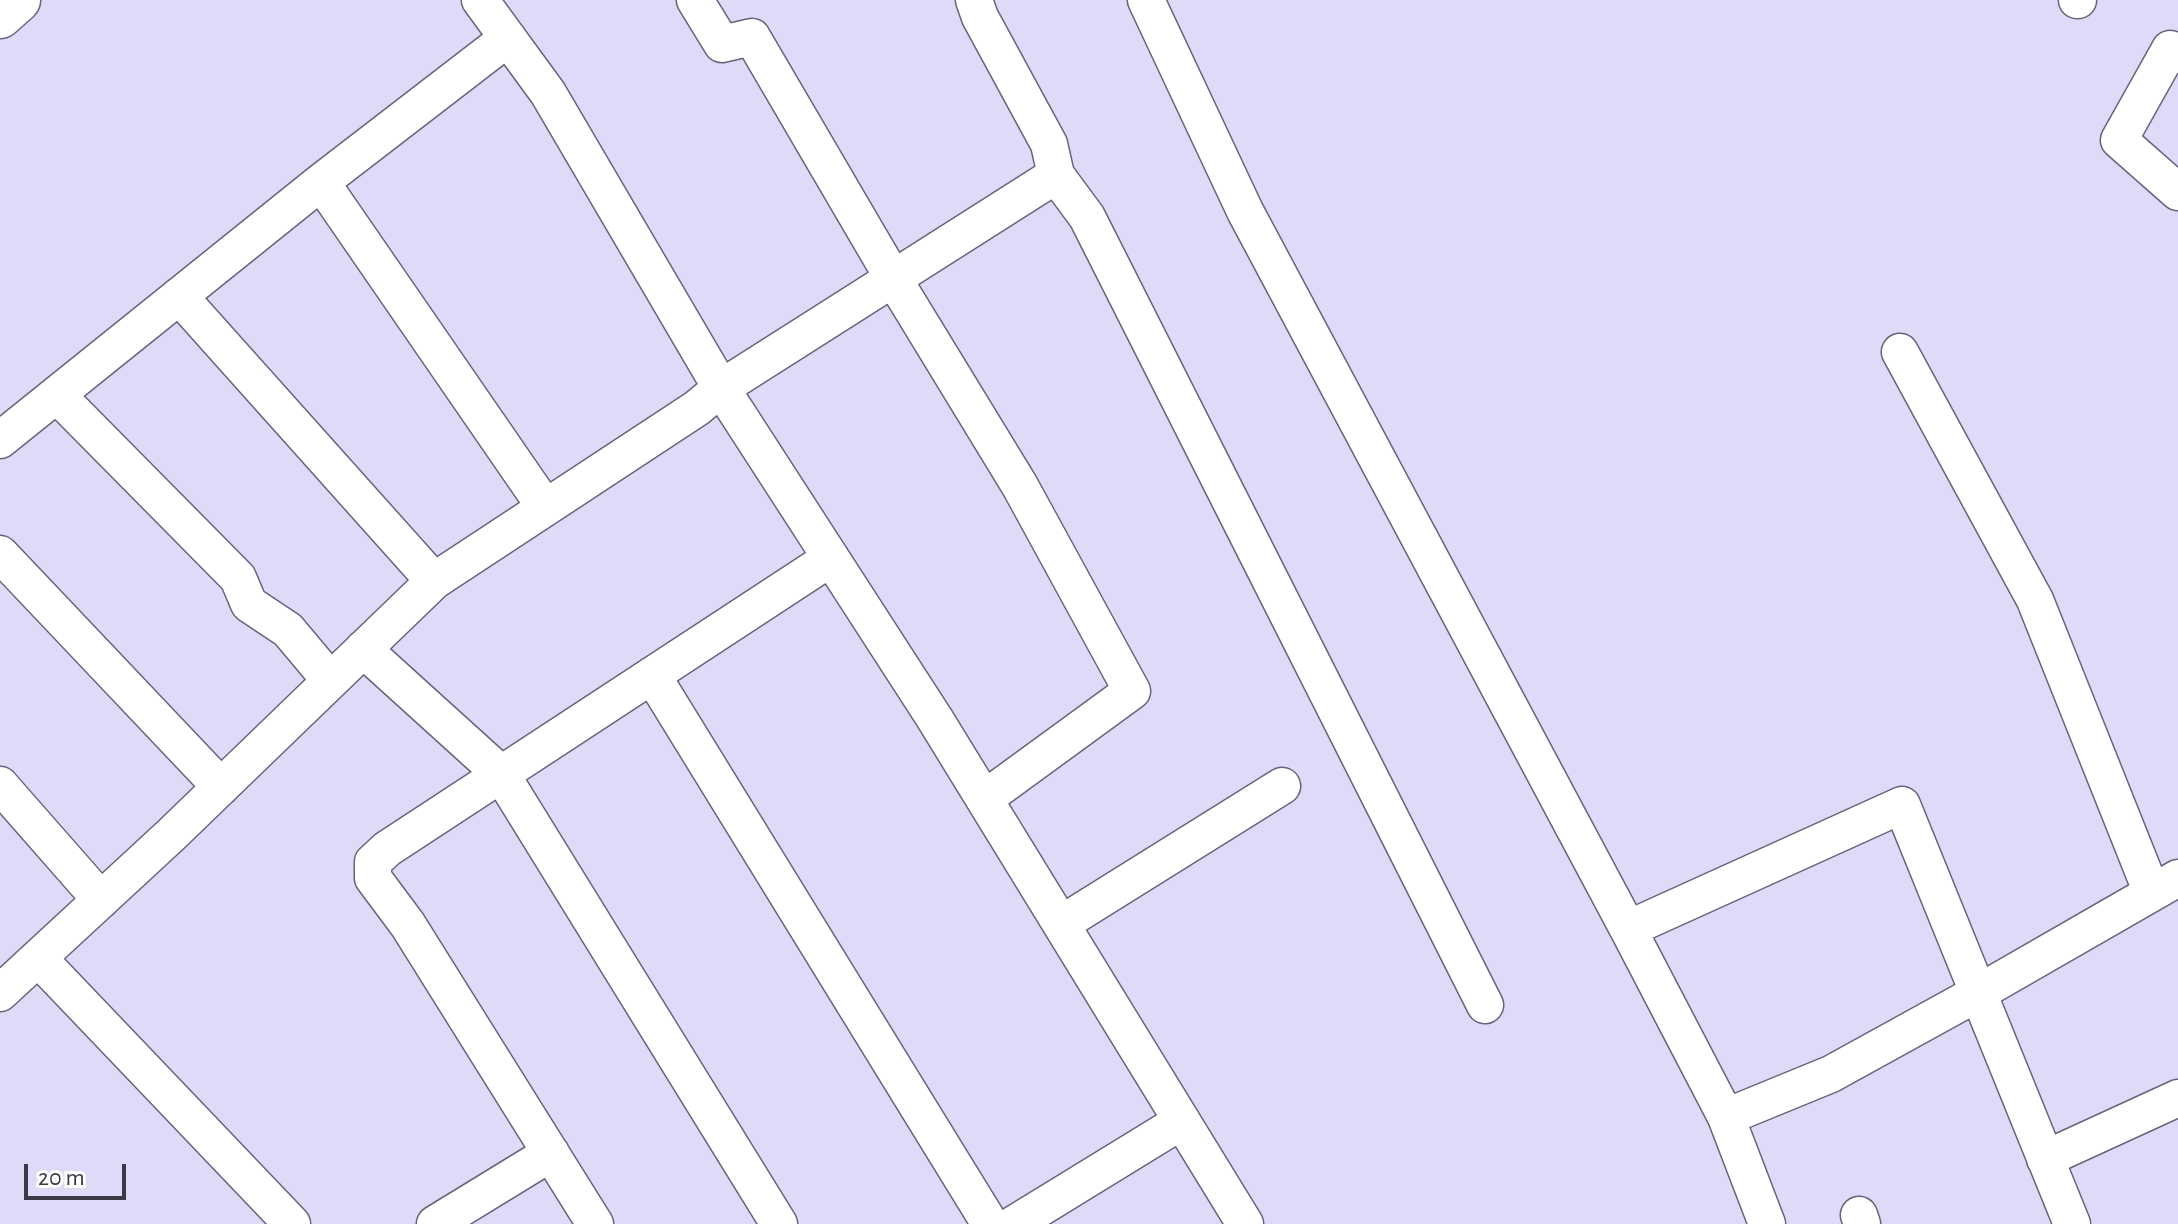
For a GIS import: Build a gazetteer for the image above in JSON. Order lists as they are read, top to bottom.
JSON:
{
  "scale_bar": "20 m"
}
